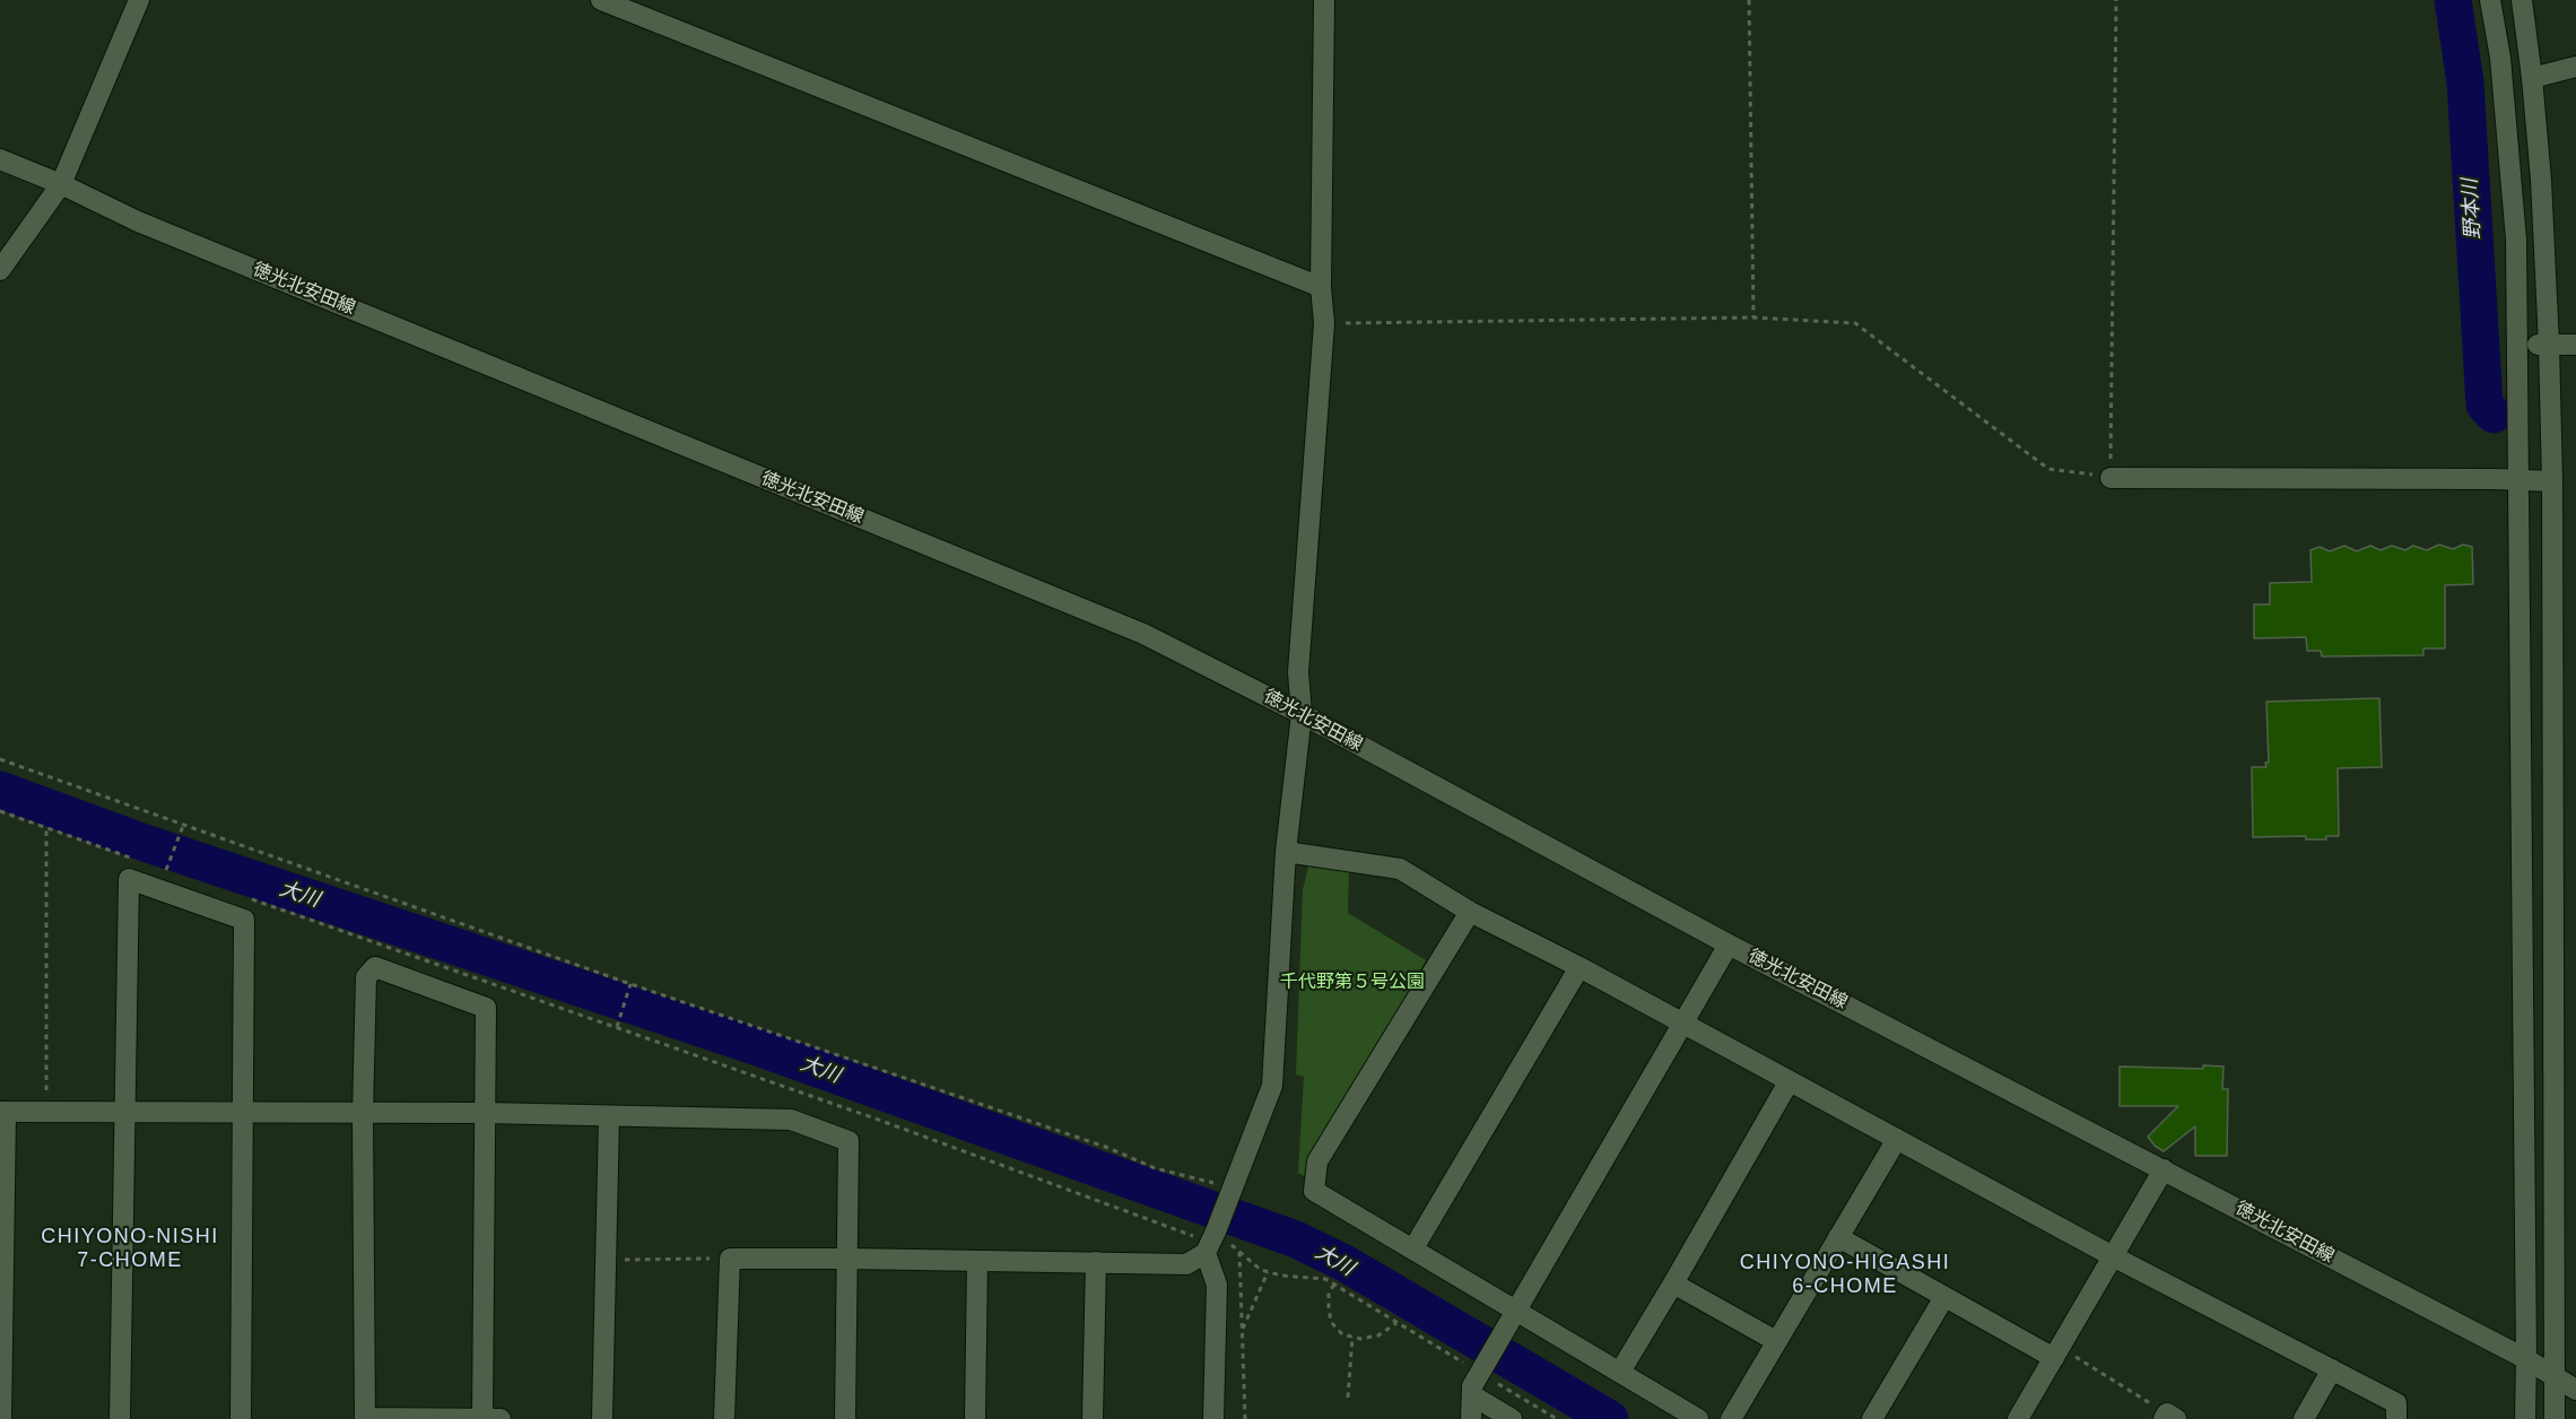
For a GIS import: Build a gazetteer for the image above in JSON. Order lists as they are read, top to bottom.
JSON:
{
  "streets": {
    "street": ["徳光北安田線"]
  },
  "districts": ["CHIYONO-NISHI 7-CHOME", "CHIYONO-HIGASHI 6-CHOME"],
  "water": ["野本川", "大川"],
  "parks": ["千代野第５号公園"]
}
